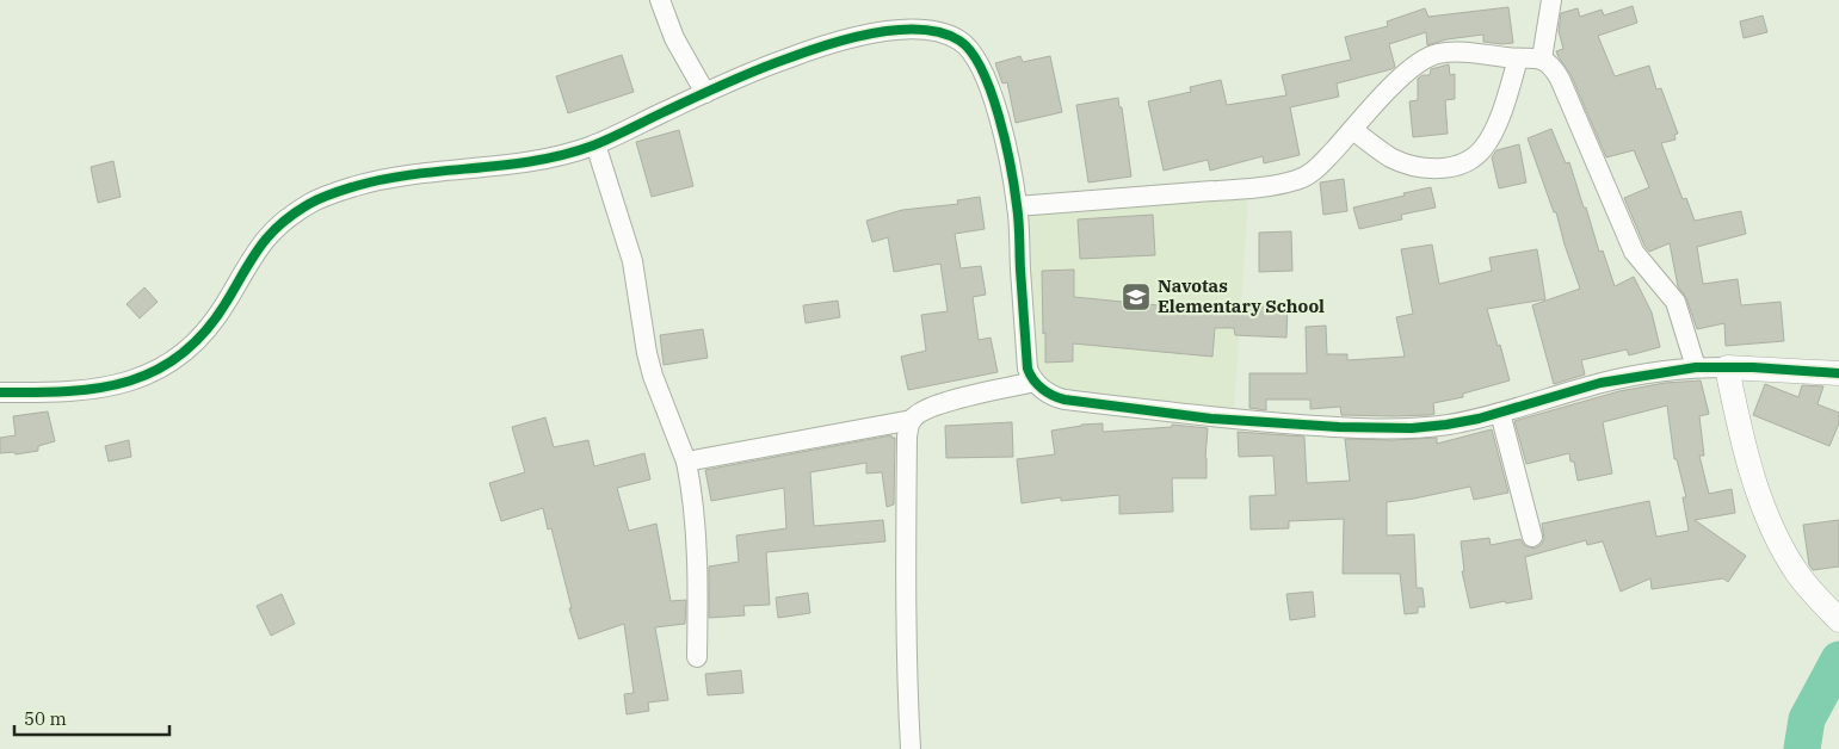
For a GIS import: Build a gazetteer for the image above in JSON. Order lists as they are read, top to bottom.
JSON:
{
  "places": {
    "school or university": ["Navotas Elementary School"]
  },
  "scale_bar": "50 m"
}
